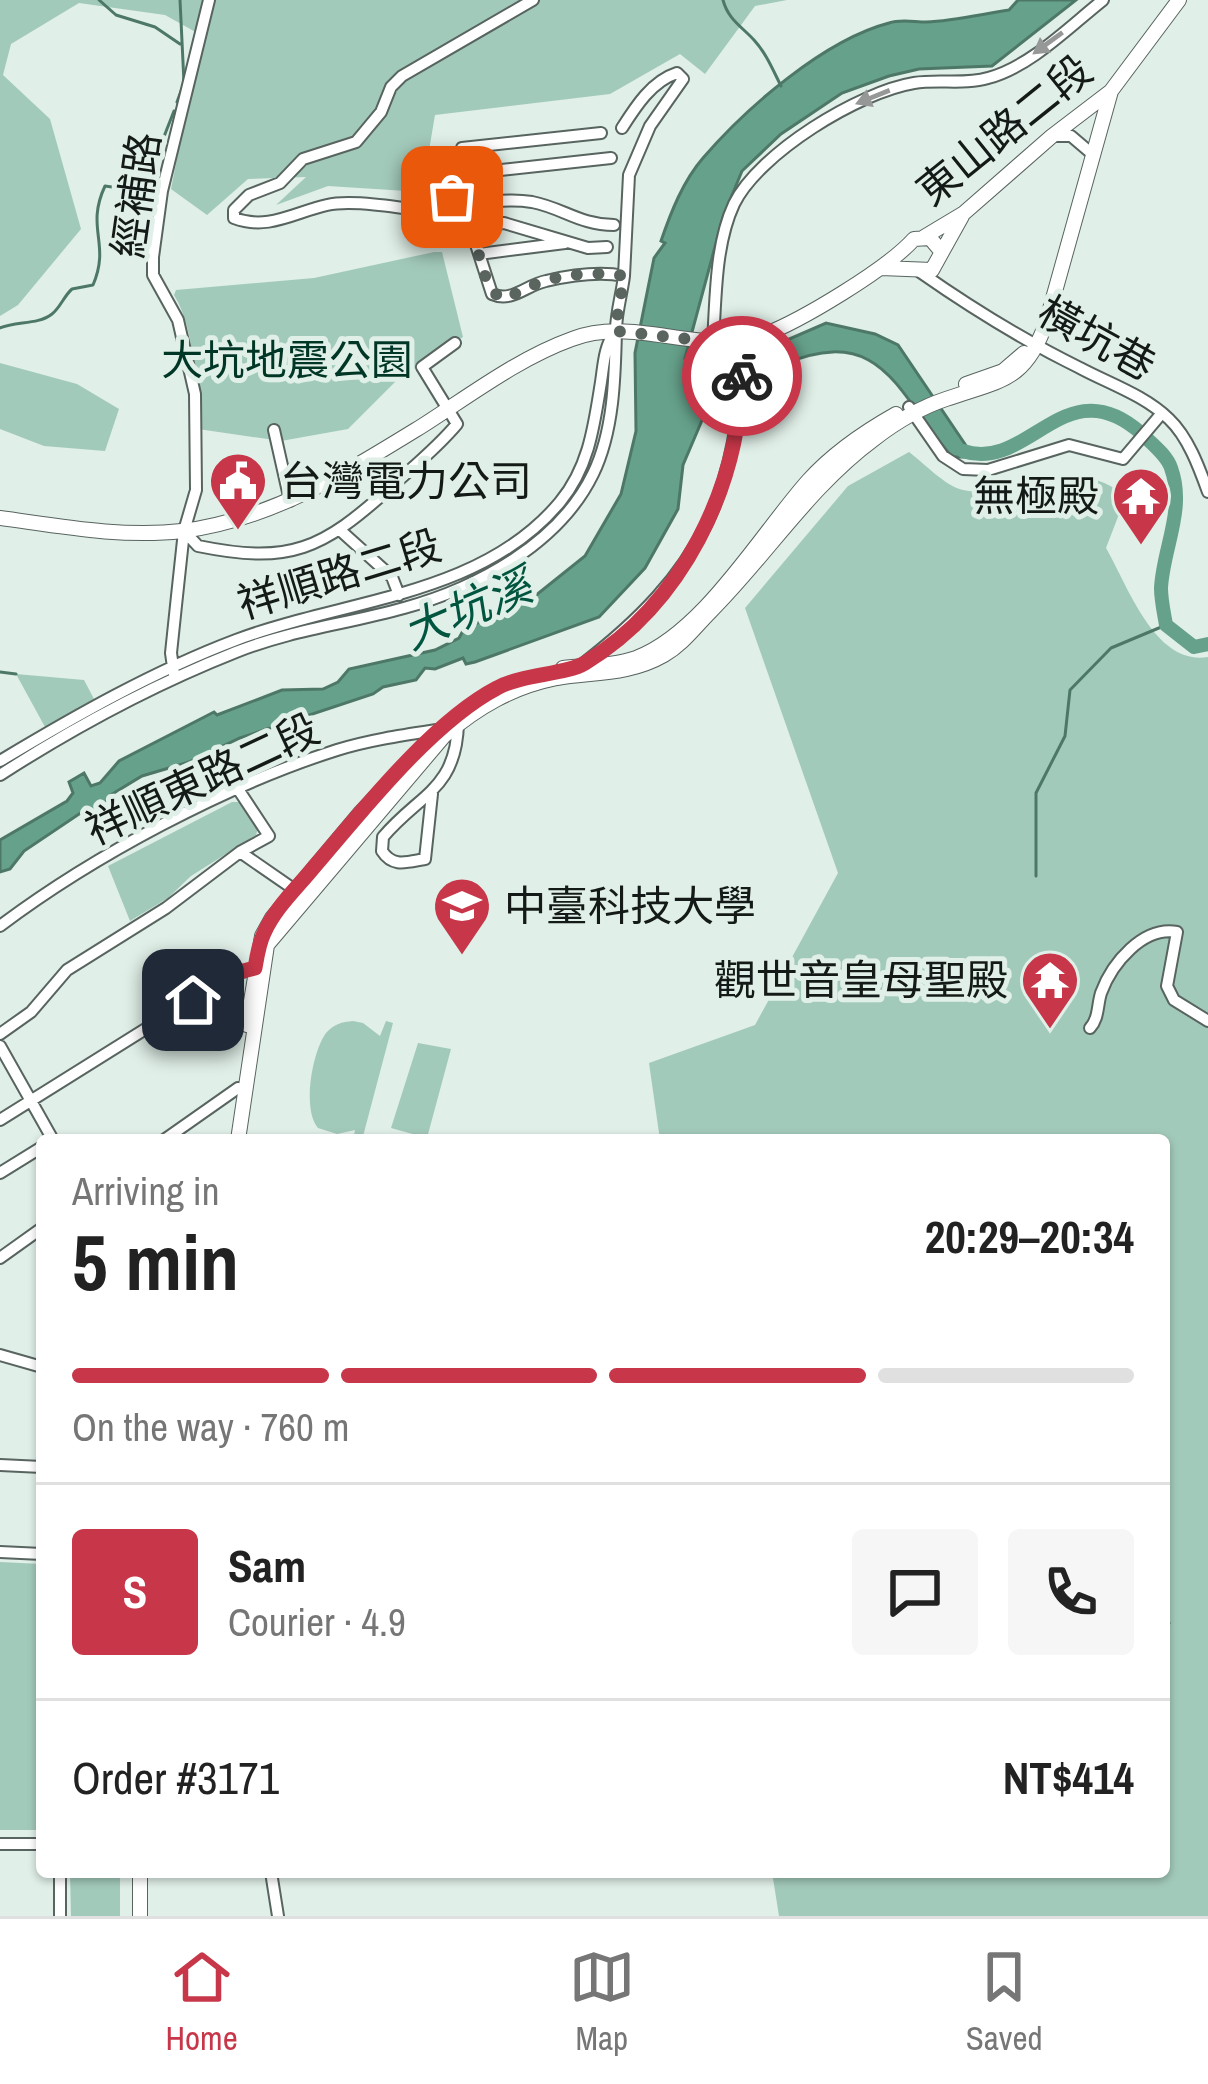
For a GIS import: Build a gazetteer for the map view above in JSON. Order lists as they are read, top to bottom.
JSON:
{
  "streets": {
    "main road": ["東山路二段"],
    "street": [
      "經補路",
      "橫坑巷",
      "祥順路二段",
      "祥順東路二段"
    ]
  },
  "crossings": [
    ["東山路二段", "橫坑巷"],
    ["東山路二段", "祥順路二段"],
    ["經補路", "祥順路二段"]
  ],
  "water": ["大坑溪"],
  "parks": ["大坑地震公園"],
  "places": {
    "public building": ["台灣電力公司"],
    "temple": ["無極殿", "觀世音皇母聖殿"],
    "school or university": ["中臺科技大學"]
  },
  "page": {
    "heading": ["5 min", "Arriving in", "20:29–20:34"],
    "panel": [
      "Sam",
      "Courier · 4.9",
      "Order #3171",
      "NT$414"
    ],
    "bar": "On the way · 760 m",
    "round": "S",
    "tabs": ["Home", "Map", "Saved"]
  }
}
